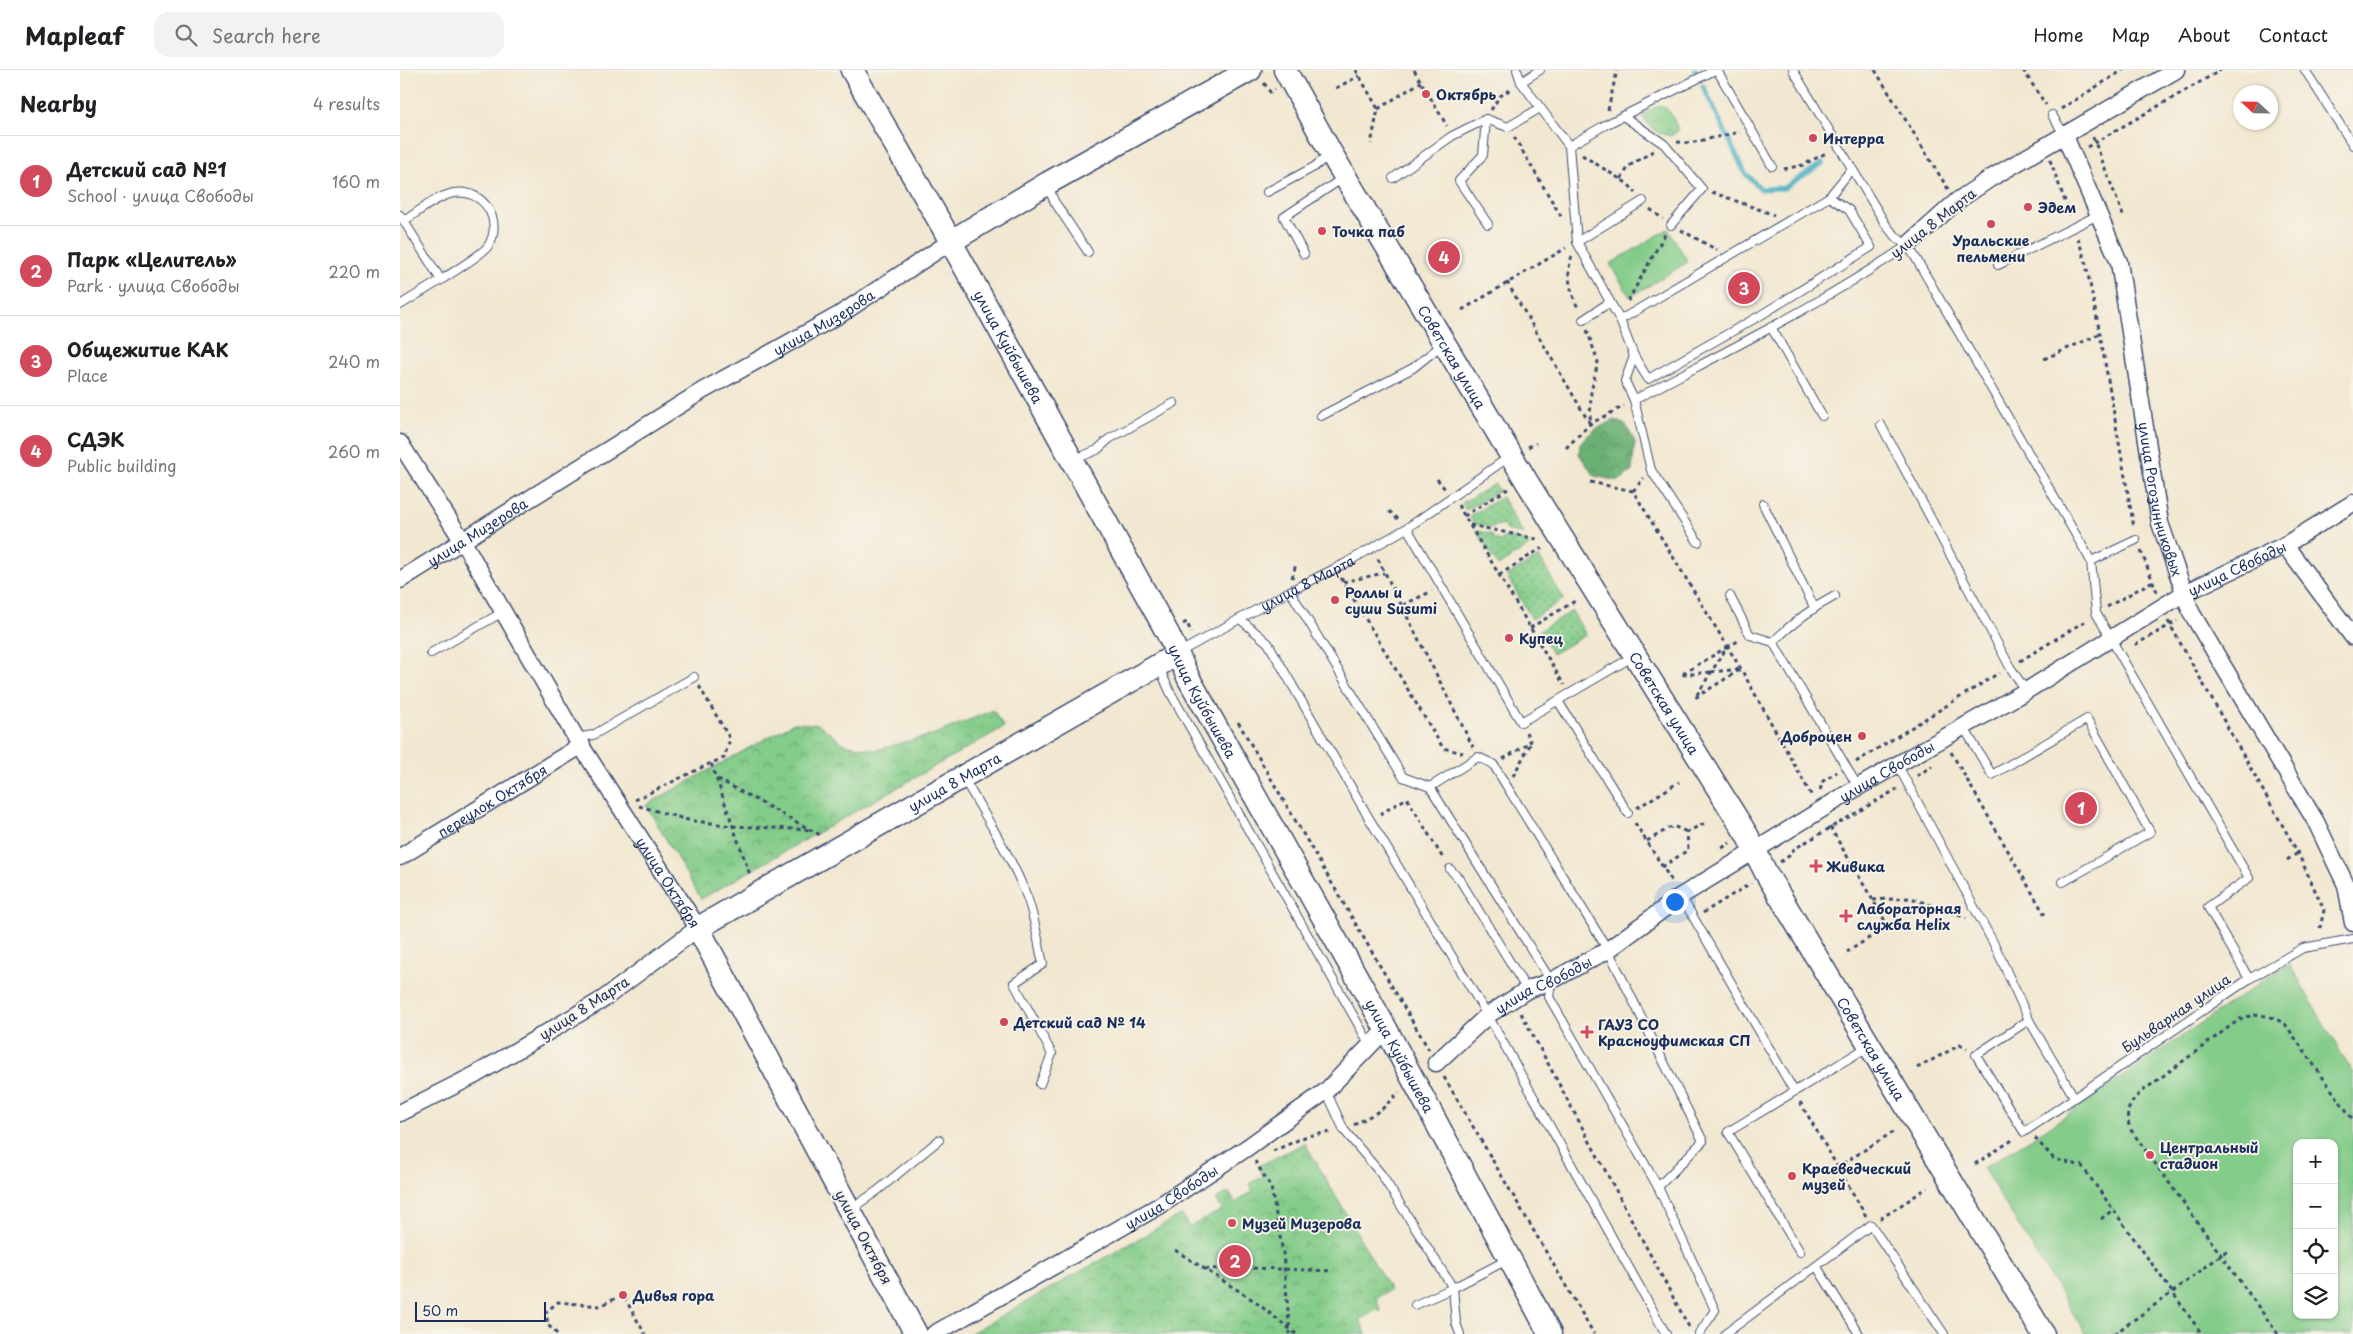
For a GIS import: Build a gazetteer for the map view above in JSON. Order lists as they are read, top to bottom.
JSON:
{
  "streets": {
    "main road": [
      "улица 8 Марта",
      "улица Мизерова",
      "улица Куйбышева",
      "Советская улица",
      "улица Октября"
    ],
    "street": ["улица Рогозинниковых", "улица Свободы", "переулок Октября"],
    "lane": ["Бульварная улица"]
  },
  "crossings": [
    ["улица 8 Марта", "улица Куйбышева"],
    ["улица 8 Марта", "Советская улица"],
    ["улица 8 Марта", "улица Рогозинниковых"],
    ["улица 8 Марта", "улица Октября"],
    ["улица Мизерова", "улица Куйбышева"],
    ["улица Мизерова", "улица Октября"],
    ["улица Куйбышева", "улица Свободы"],
    ["Советская улица", "улица Свободы"],
    ["улица Рогозинниковых", "улица Свободы"],
    ["переулок Октября", "улица Октября"]
  ],
  "places": {
    "other": [
      "Октябрь",
      "Интерра",
      "Эдем",
      "Уральские пельмени",
      "Точка паб",
      "Роллы и суши Susumi",
      "Купец",
      "Доброцен",
      "Детский сад № 14",
      "Центральный стадион",
      "Краеведческий музей",
      "Музей Мизерова",
      "Дивья гора"
    ],
    "health": ["Живика", "Лабораторная служба Helix", "ГАУЗ СО Красноуфимская СП"]
  },
  "scale_bar": "50 m",
  "north": "left",
  "page": {
    "header": "Mapleaf",
    "search": "Search here",
    "nav": [
      "Home",
      "Map",
      "About",
      "Contact"
    ],
    "heading": ["Nearby", "4 results"],
    "list": [
      {
        "mark": "1",
        "name": "Детский сад №1",
        "note": "School · улица Свободы",
        "value": "160 m"
      },
      {
        "mark": "2",
        "name": "Парк «Целитель»",
        "note": "Park · улица Свободы",
        "value": "220 m"
      },
      {
        "mark": "3",
        "name": "Общежитие КАК",
        "note": "Place",
        "value": "240 m"
      },
      {
        "mark": "4",
        "name": "СДЭК",
        "note": "Public building",
        "value": "260 m"
      }
    ],
    "pins": [
      "4",
      "3",
      "1",
      "2"
    ],
    "map_buttons": ["+", "−"],
    "scale": "50 m"
  }
}
